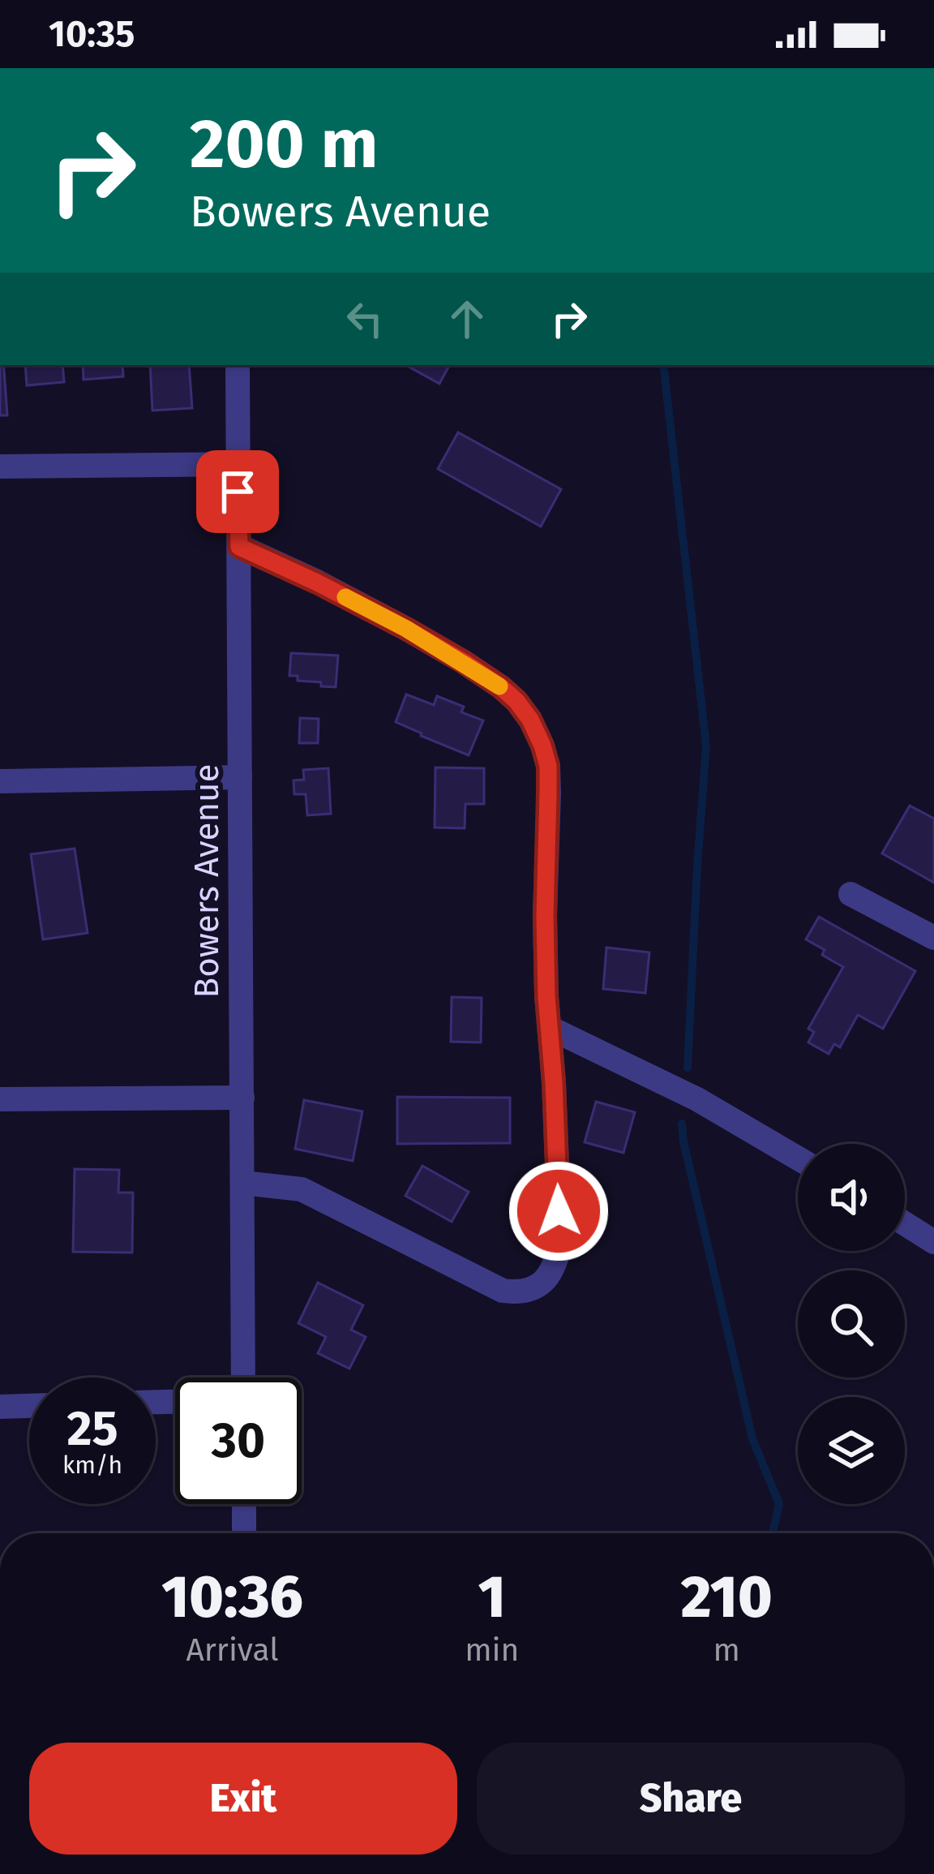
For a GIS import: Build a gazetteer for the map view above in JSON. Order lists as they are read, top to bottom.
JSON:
{
  "streets": {
    "street": ["Bowers Avenue"]
  },
  "page": {
    "status": "10:35",
    "turn": ["200 m", "Bowers Avenue"],
    "speed": "25 km/h",
    "limit": "30",
    "eta": [
      "10:36",
      "Arrival",
      "1",
      "min",
      "210",
      "m"
    ],
    "buttons": ["Exit", "Share"]
  }
}
